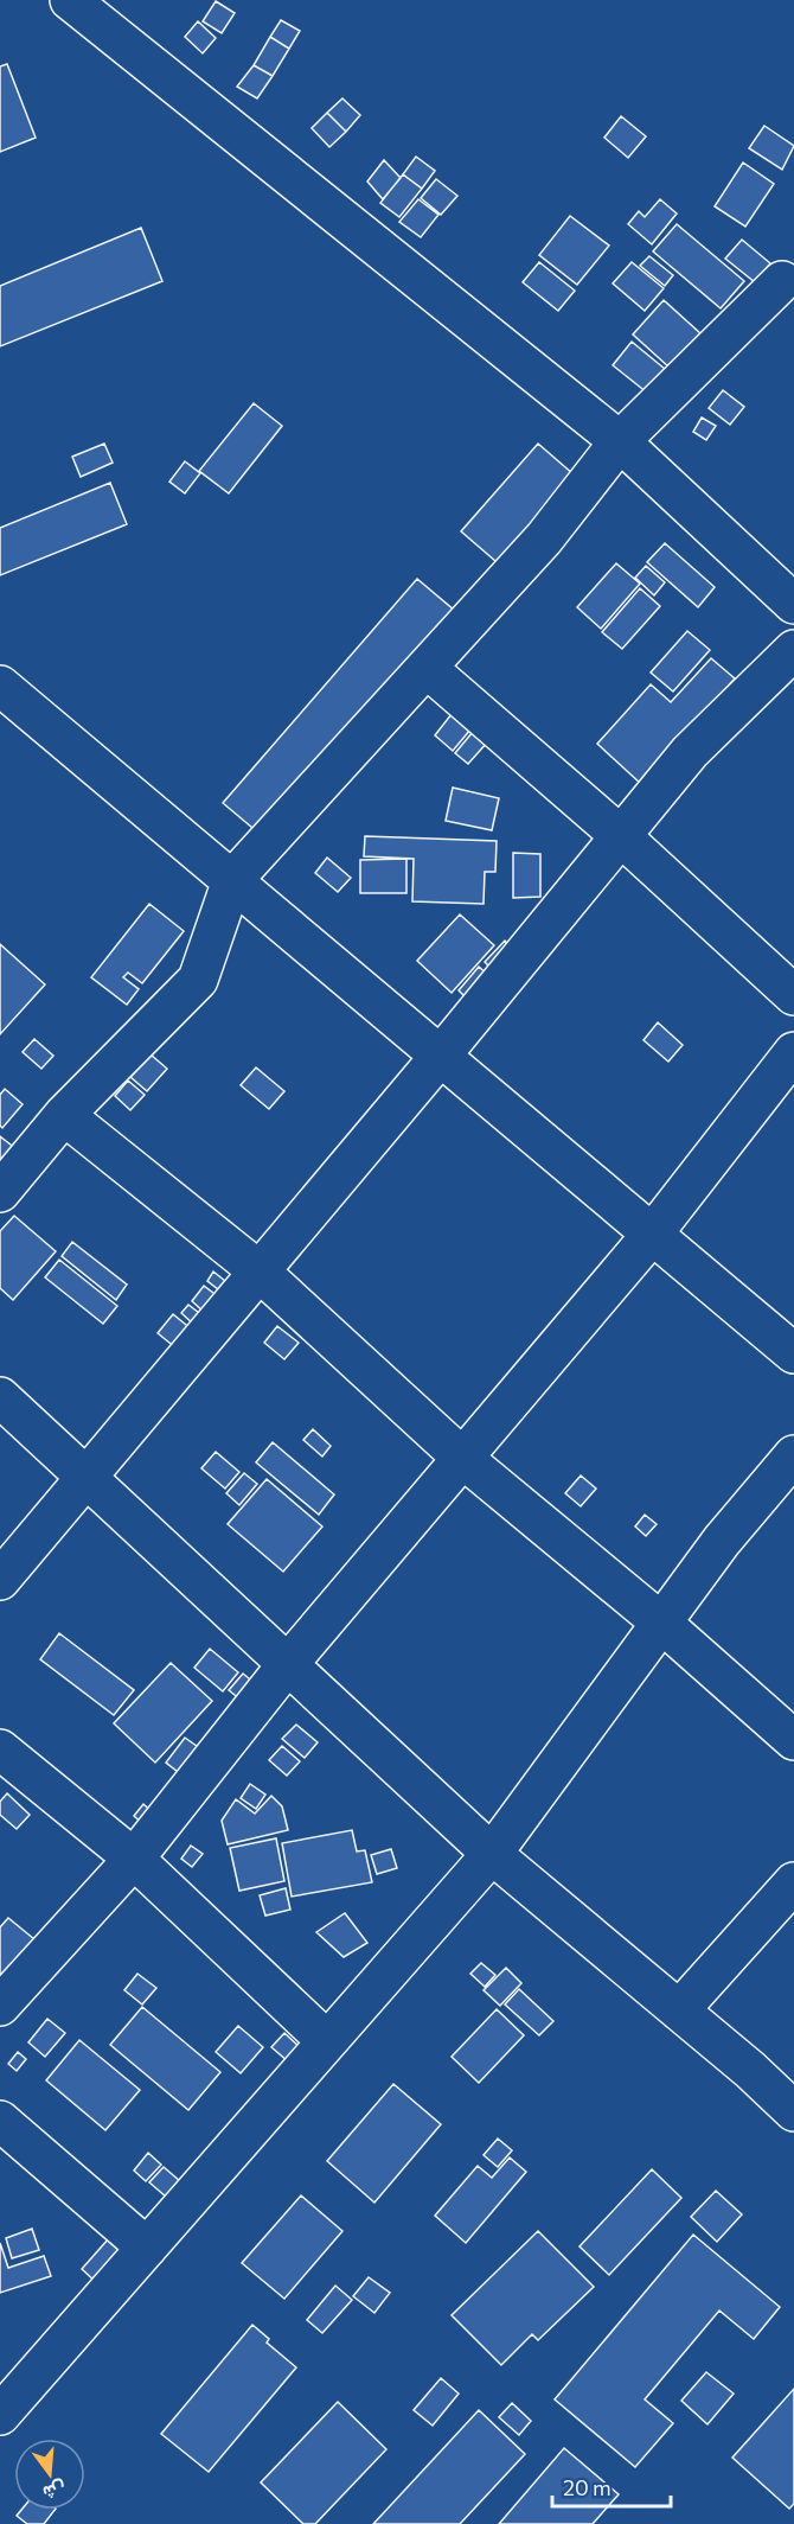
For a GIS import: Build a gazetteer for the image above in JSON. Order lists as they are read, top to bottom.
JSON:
{
  "scale_bar": "20 m",
  "north": "bottom"
}
